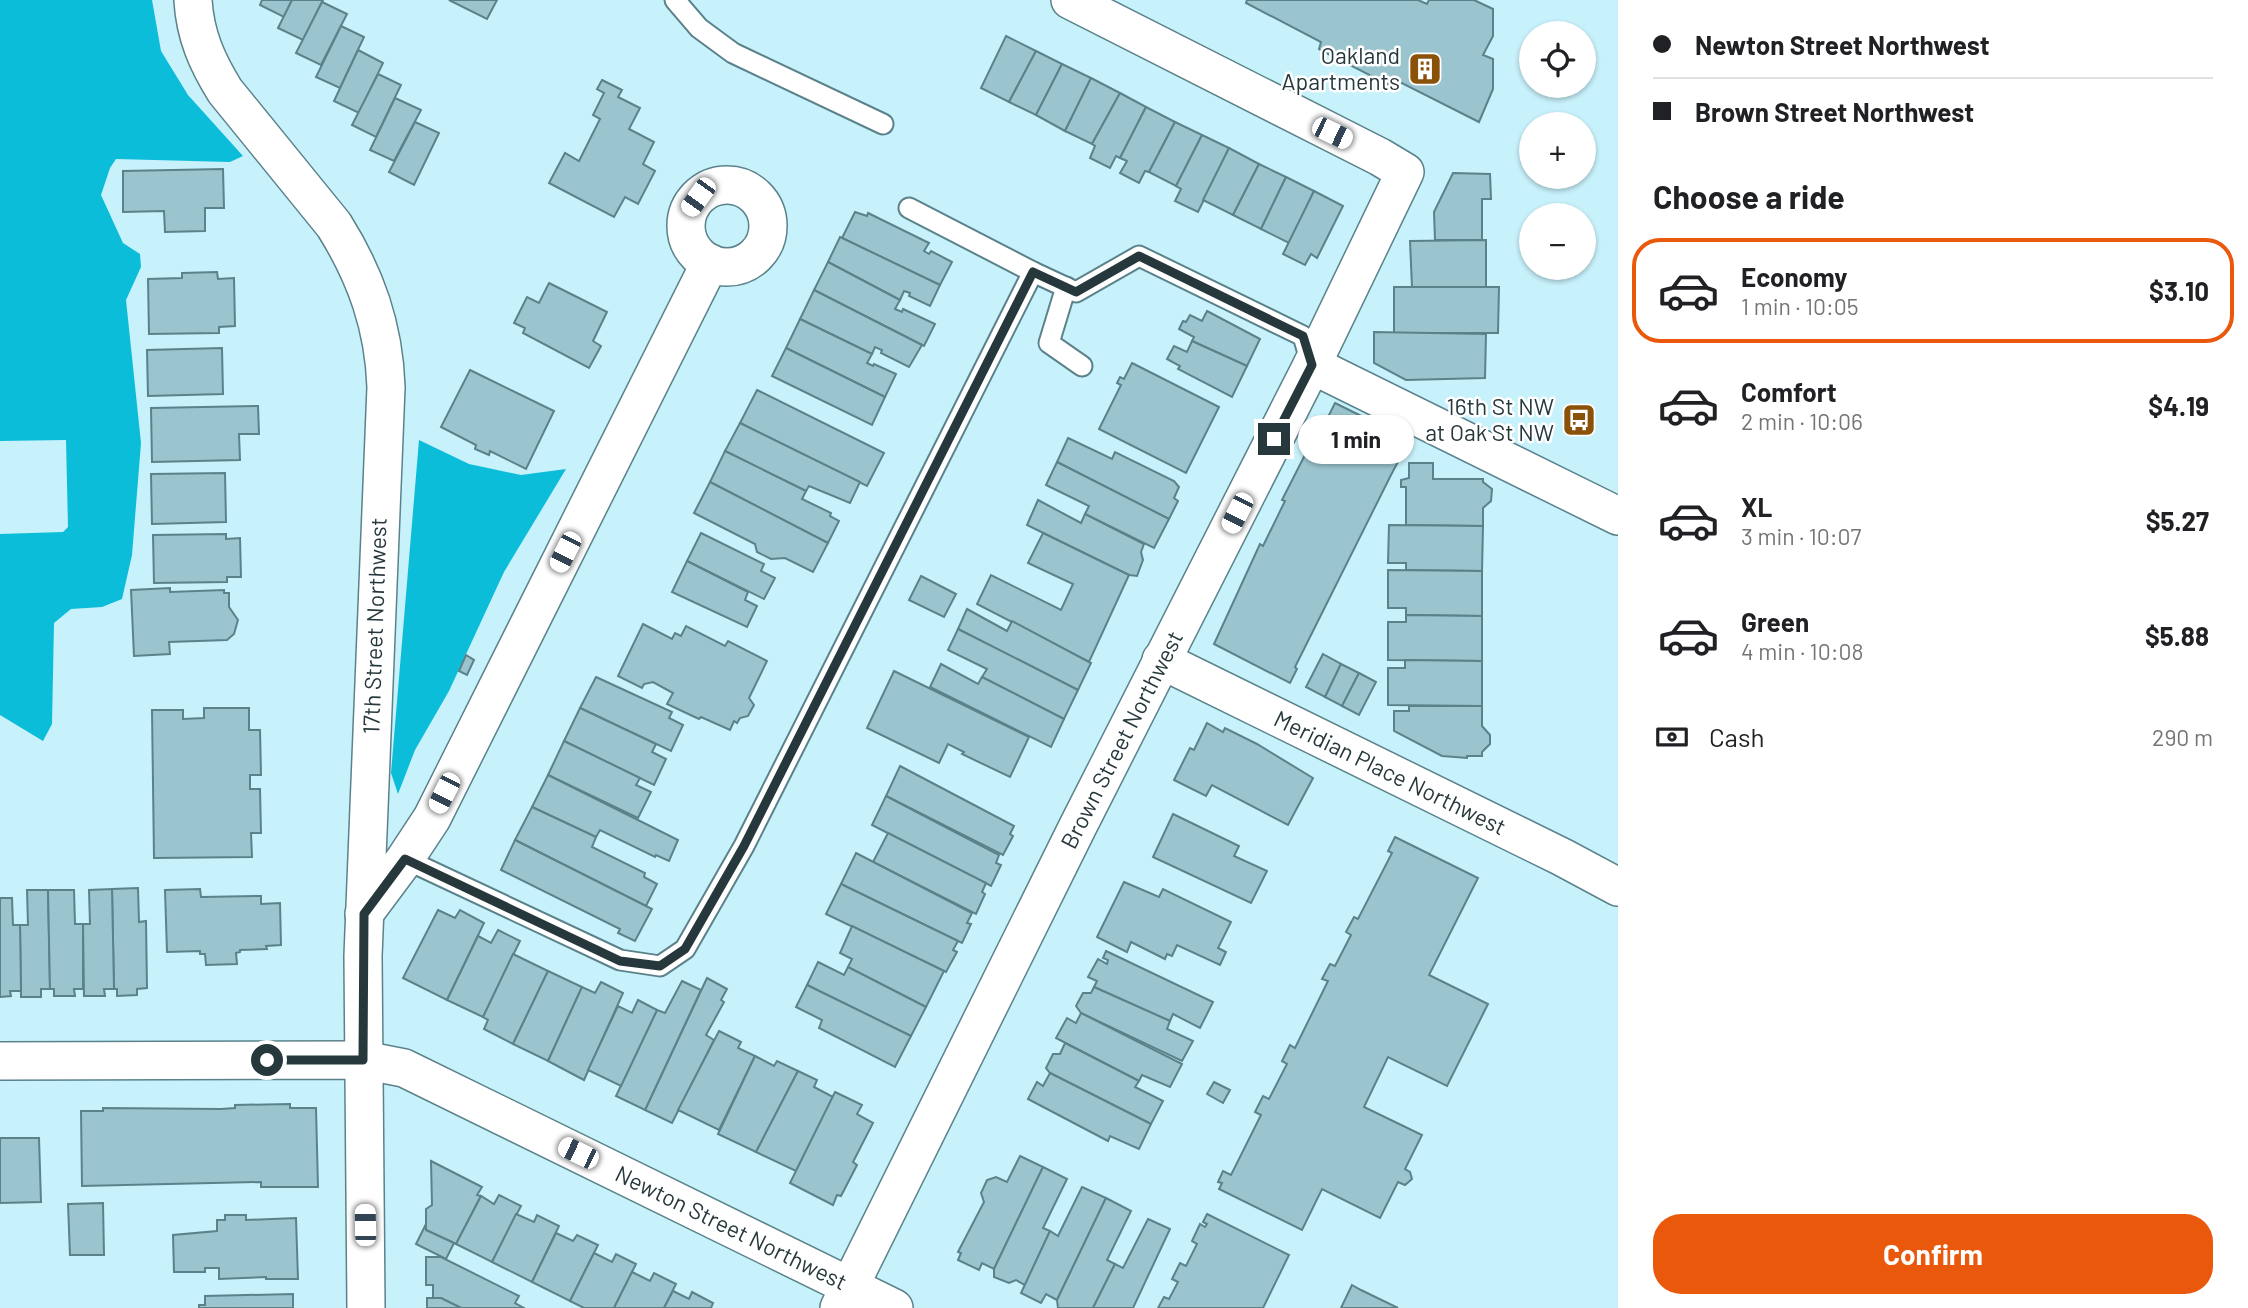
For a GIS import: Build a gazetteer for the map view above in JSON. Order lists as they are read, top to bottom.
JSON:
{
  "streets": {
    "street": [
      "17th Street Northwest",
      "Brown Street Northwest",
      "Meridian Place Northwest",
      "Newton Street Northwest"
    ]
  },
  "crossings": [
    ["17th Street Northwest", "Newton Street Northwest"],
    ["Brown Street Northwest", "Meridian Place Northwest"],
    ["Brown Street Northwest", "Newton Street Northwest"]
  ],
  "places": {
    "building": ["Oakland Apartments"],
    "bus stop": ["16th St NW at Oak St NW"]
  },
  "page": {
    "banner": ["Newton Street Northwest", "Brown Street Northwest"],
    "map_buttons": ["+", "−"],
    "heading": "Choose a ride",
    "list": [
      {
        "name": "Economy",
        "note": "1 min · 10:05",
        "value": "$3.10"
      },
      {
        "name": "Comfort",
        "note": "2 min · 10:06",
        "value": "$4.19"
      },
      {
        "name": "XL",
        "note": "3 min · 10:07",
        "value": "$5.27"
      },
      {
        "name": "Green",
        "note": "4 min · 10:08",
        "value": "$5.88"
      }
    ],
    "bubble": "1 min",
    "pay": ["Cash", "290 m"],
    "buttons": "Confirm"
  }
}
